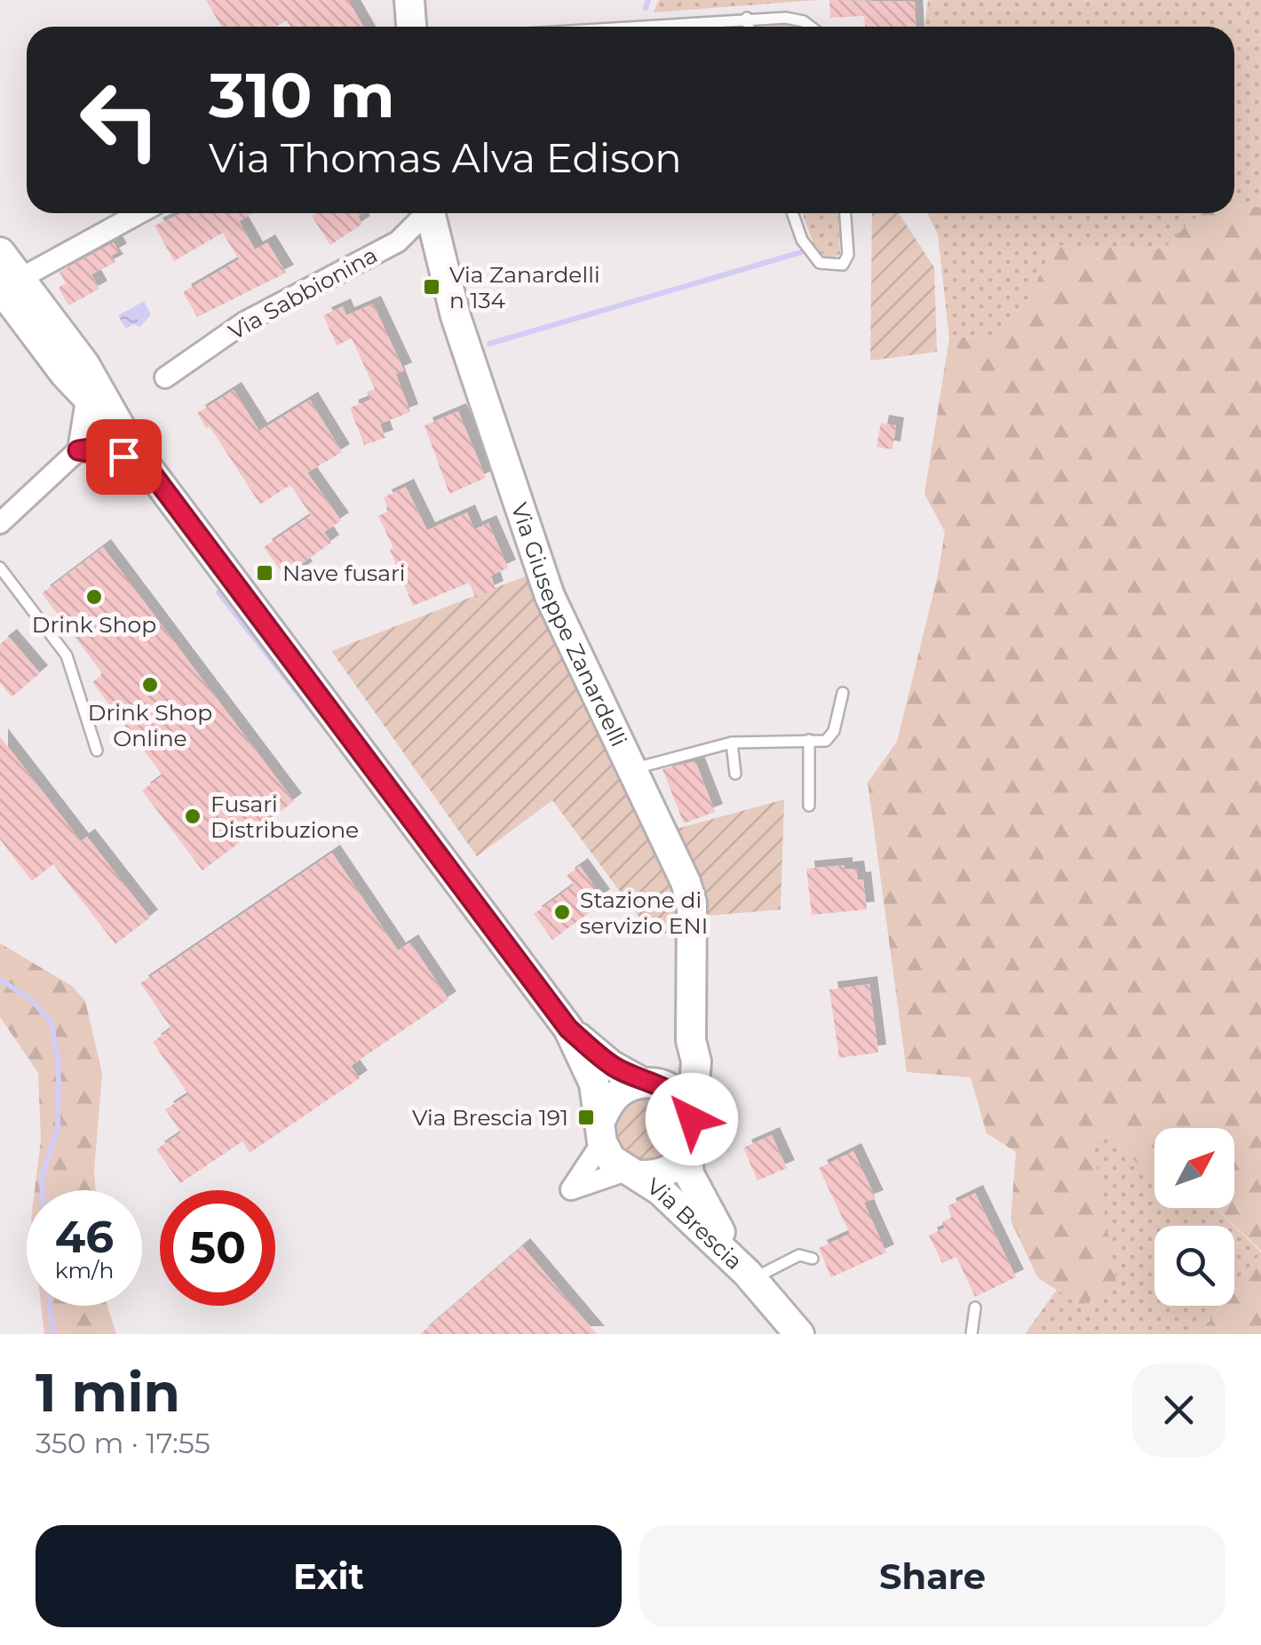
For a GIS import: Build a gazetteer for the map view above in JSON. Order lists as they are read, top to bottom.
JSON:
{
  "streets": {
    "main road": ["Via Giuseppe Zanardelli", "Via Brescia"],
    "street": ["Via Sabbionina"]
  },
  "crossings": [
    ["Via Sabbionina", "Via Giuseppe Zanardelli"],
    ["Via Giuseppe Zanardelli", "Via Brescia"]
  ],
  "places": {
    "transit": ["Via Zanardelli n 134", "Nave fusari", "Via Brescia 191"],
    "other": [
      "Drink Shop",
      "Drink Shop Online",
      "Fusari Distribuzione",
      "Stazione di servizio ENI"
    ]
  },
  "north": "top right",
  "page": {
    "turn": ["310 m", "Via Thomas Alva Edison"],
    "speed": "46 km/h",
    "limit": "50",
    "heading": ["1 min", "350 m · 17:55"],
    "buttons": ["Exit", "Share"]
  }
}
